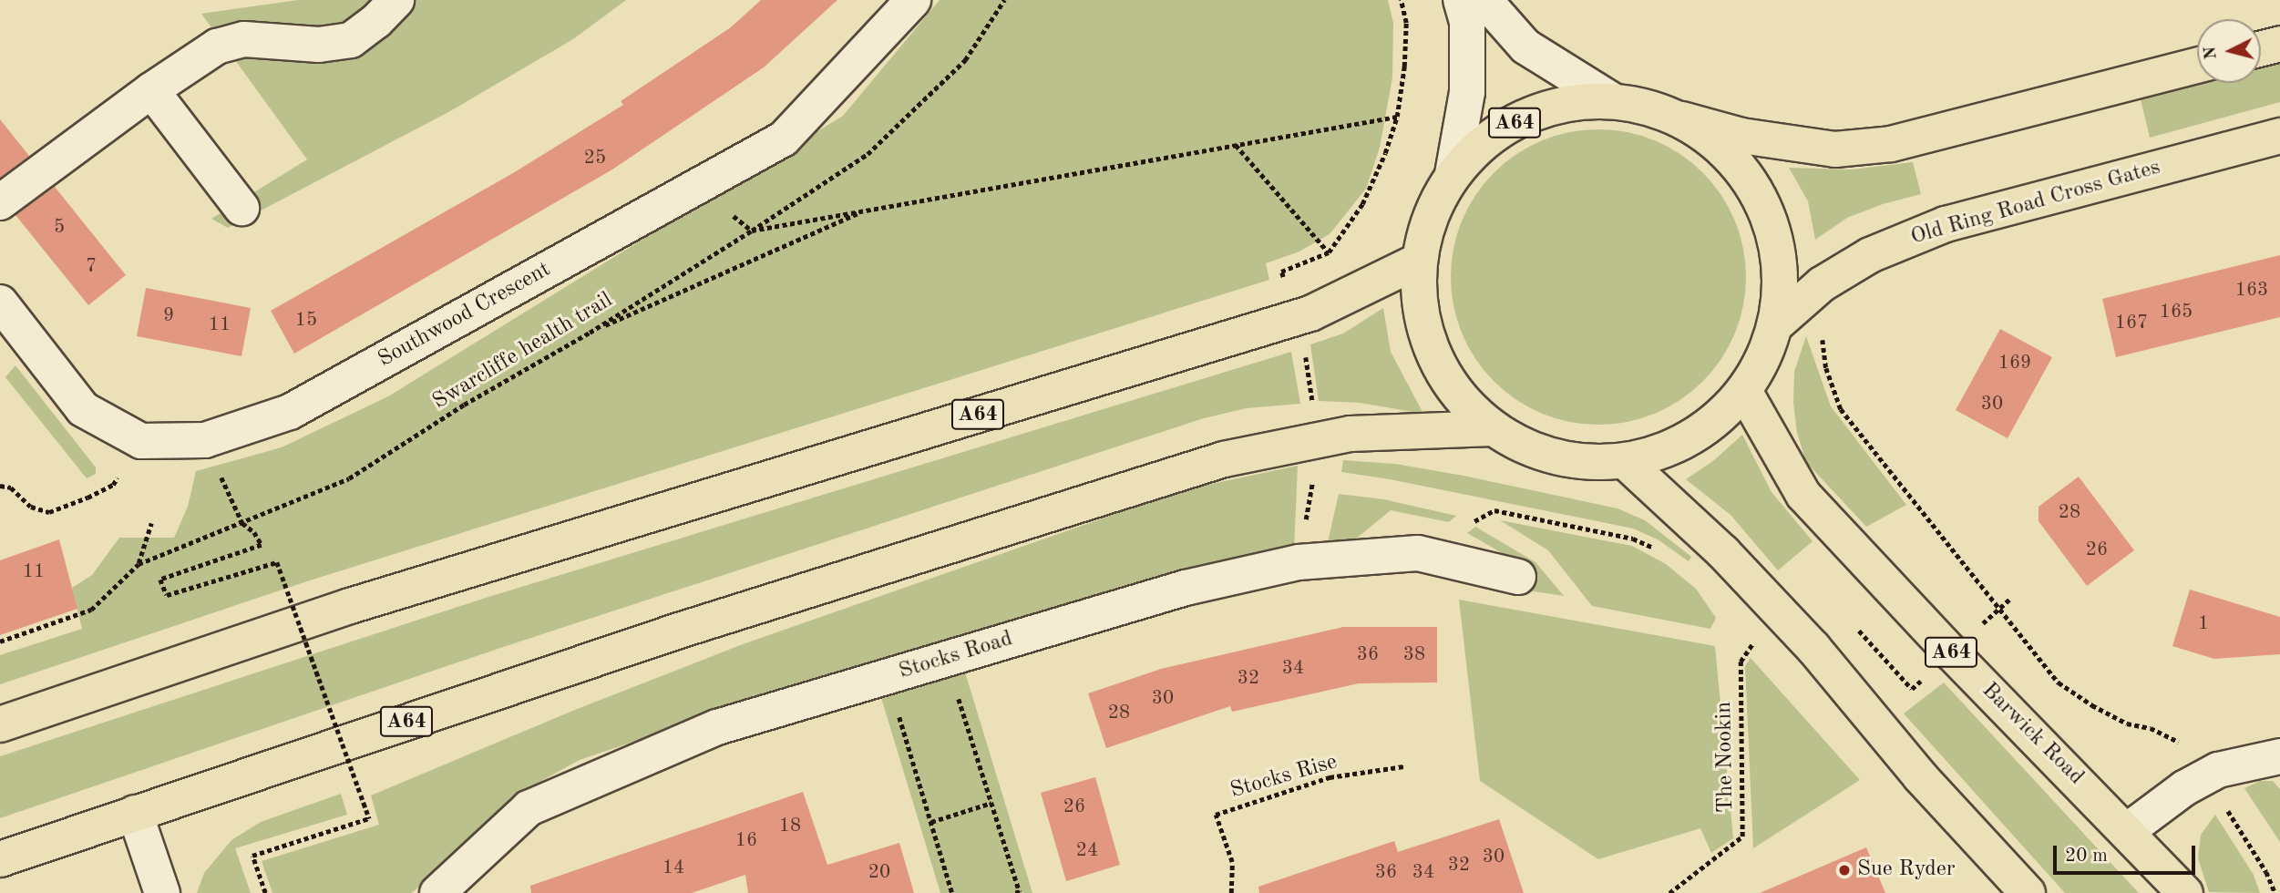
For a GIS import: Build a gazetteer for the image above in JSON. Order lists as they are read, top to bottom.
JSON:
{
  "streets": {
    "main road": ["A64", "Old Ring Road Cross Gates", "Barwick Road"],
    "street": ["Southwood Crescent", "Stocks Road"],
    "path": ["Swarcliffe health trail", "The Nookin", "Stocks Rise"]
  },
  "crossings": [
    ["A64", "Old Ring Road Cross Gates"],
    ["A64", "Barwick Road"]
  ],
  "places": ["Sue Ryder"],
  "house_numbers": [
    "25",
    "5",
    "7",
    "163",
    "165",
    "9",
    "15",
    "167",
    "11",
    "169",
    "30",
    "28",
    "26",
    "11",
    "1",
    "36",
    "38",
    "34",
    "32",
    "30",
    "28",
    "26",
    "18",
    "16",
    "24",
    "30",
    "32",
    "14",
    "20",
    "36",
    "34"
  ],
  "scale_bar": "20 m",
  "north": "left"
}
